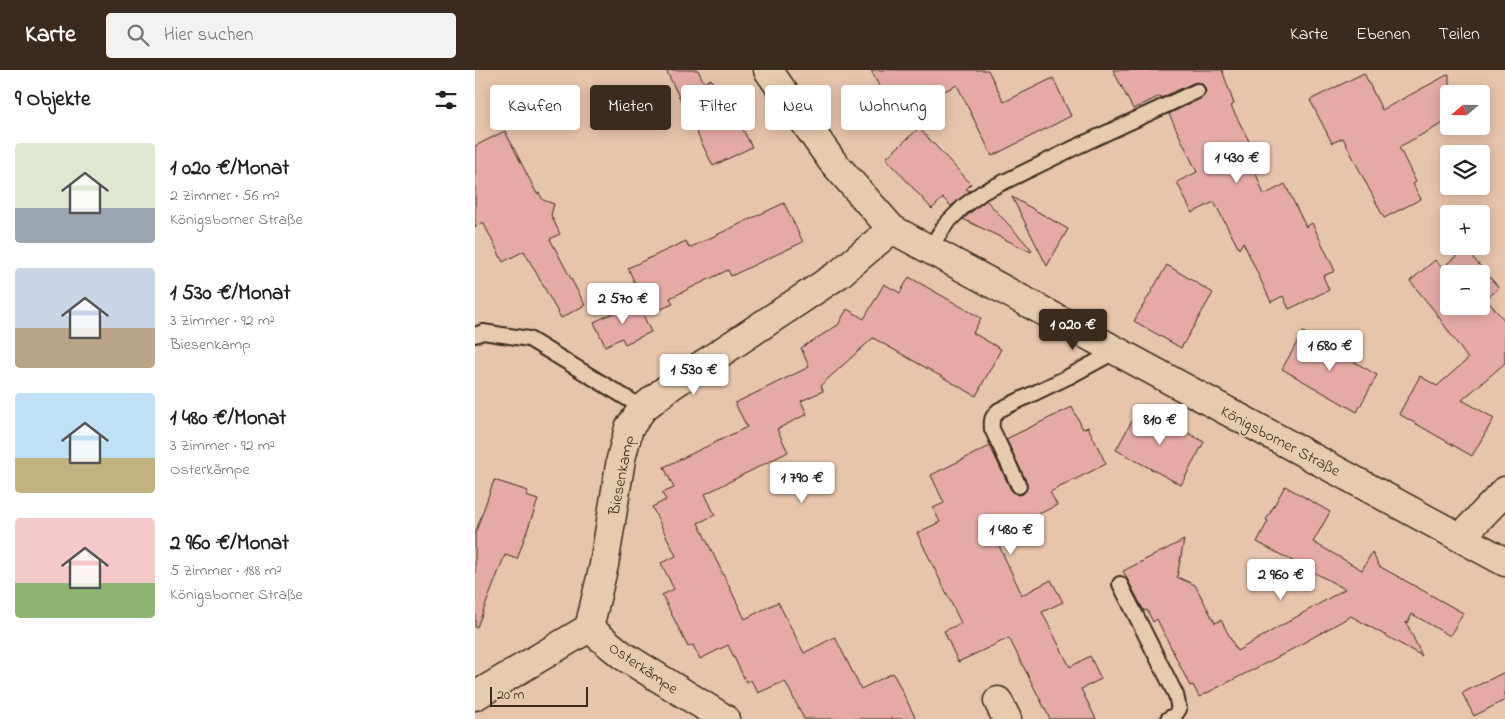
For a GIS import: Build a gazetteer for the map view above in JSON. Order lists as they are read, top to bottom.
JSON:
{
  "streets": {
    "street": ["Königsborner Straße", "Biesenkamp", "Osterkämpe"]
  },
  "crossings": [
    ["Königsborner Straße", "Biesenkamp"],
    ["Biesenkamp", "Osterkämpe"]
  ],
  "scale_bar": "20 m",
  "north": "left",
  "page": {
    "header": "Karte",
    "search": "Hier suchen",
    "nav": ["Karte", "Ebenen", "Teilen"],
    "heading": "9 Objekte",
    "map_buttons": ["+", "−"],
    "chip": [
      "Kaufen",
      "Mieten",
      "Filter",
      "Neu",
      "Wohnung"
    ],
    "list": [
      {
        "name": "1 020 €/Monat",
        "note": "2 Zimmer · 56 m² · Königsborner Straße"
      },
      {
        "name": "1 530 €/Monat",
        "note": "3 Zimmer · 92 m² · Biesenkamp"
      },
      {
        "name": "1 480 €/Monat",
        "note": "3 Zimmer · 92 m² · Osterkämpe"
      },
      {
        "name": "2 960 €/Monat",
        "note": "5 Zimmer · 188 m² · Königsborner Straße"
      }
    ],
    "price": [
      "1 430 €",
      "2 570 €",
      "1 020 €",
      "1 680 €",
      "1 530 €",
      "810 €",
      "1 790 €",
      "1 480 €",
      "2 960 €"
    ],
    "scale": "20 m"
  }
}
